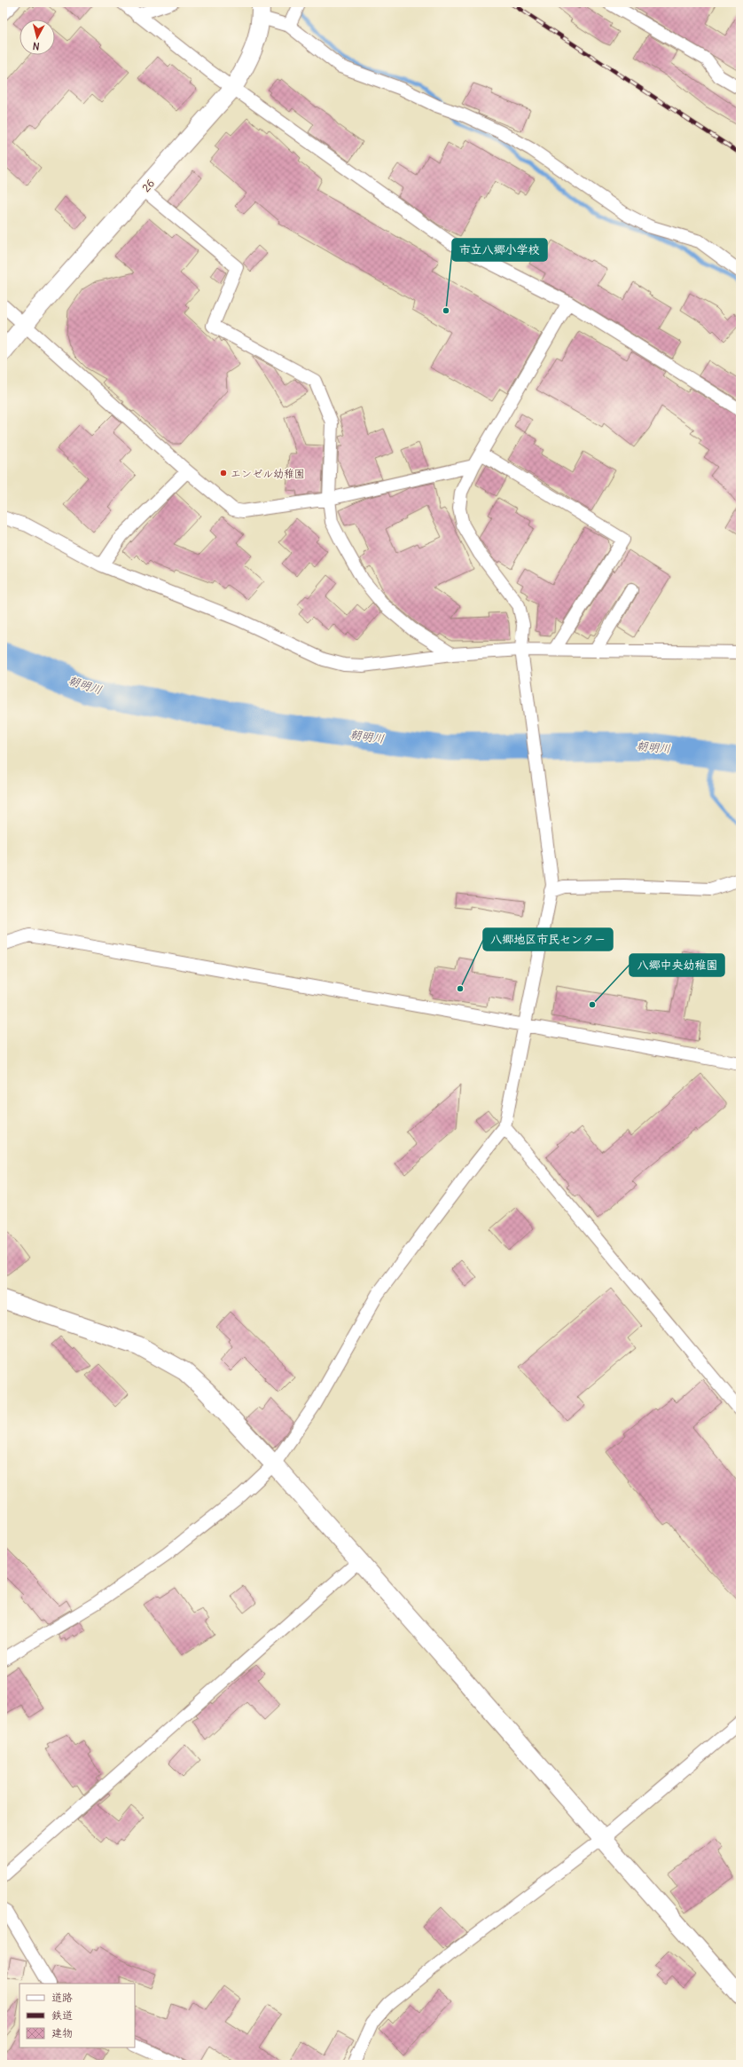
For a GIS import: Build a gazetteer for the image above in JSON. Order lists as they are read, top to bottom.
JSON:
{
  "streets": {
    "street": ["26"]
  },
  "water": ["朝明川"],
  "places": [
    "市立八郷小学校",
    "エンゼル幼稚園",
    "八郷地区市民センター",
    "八郷中央幼稚園"
  ],
  "legend": ["道路", "鉄道", "建物"],
  "north": "bottom"
}
